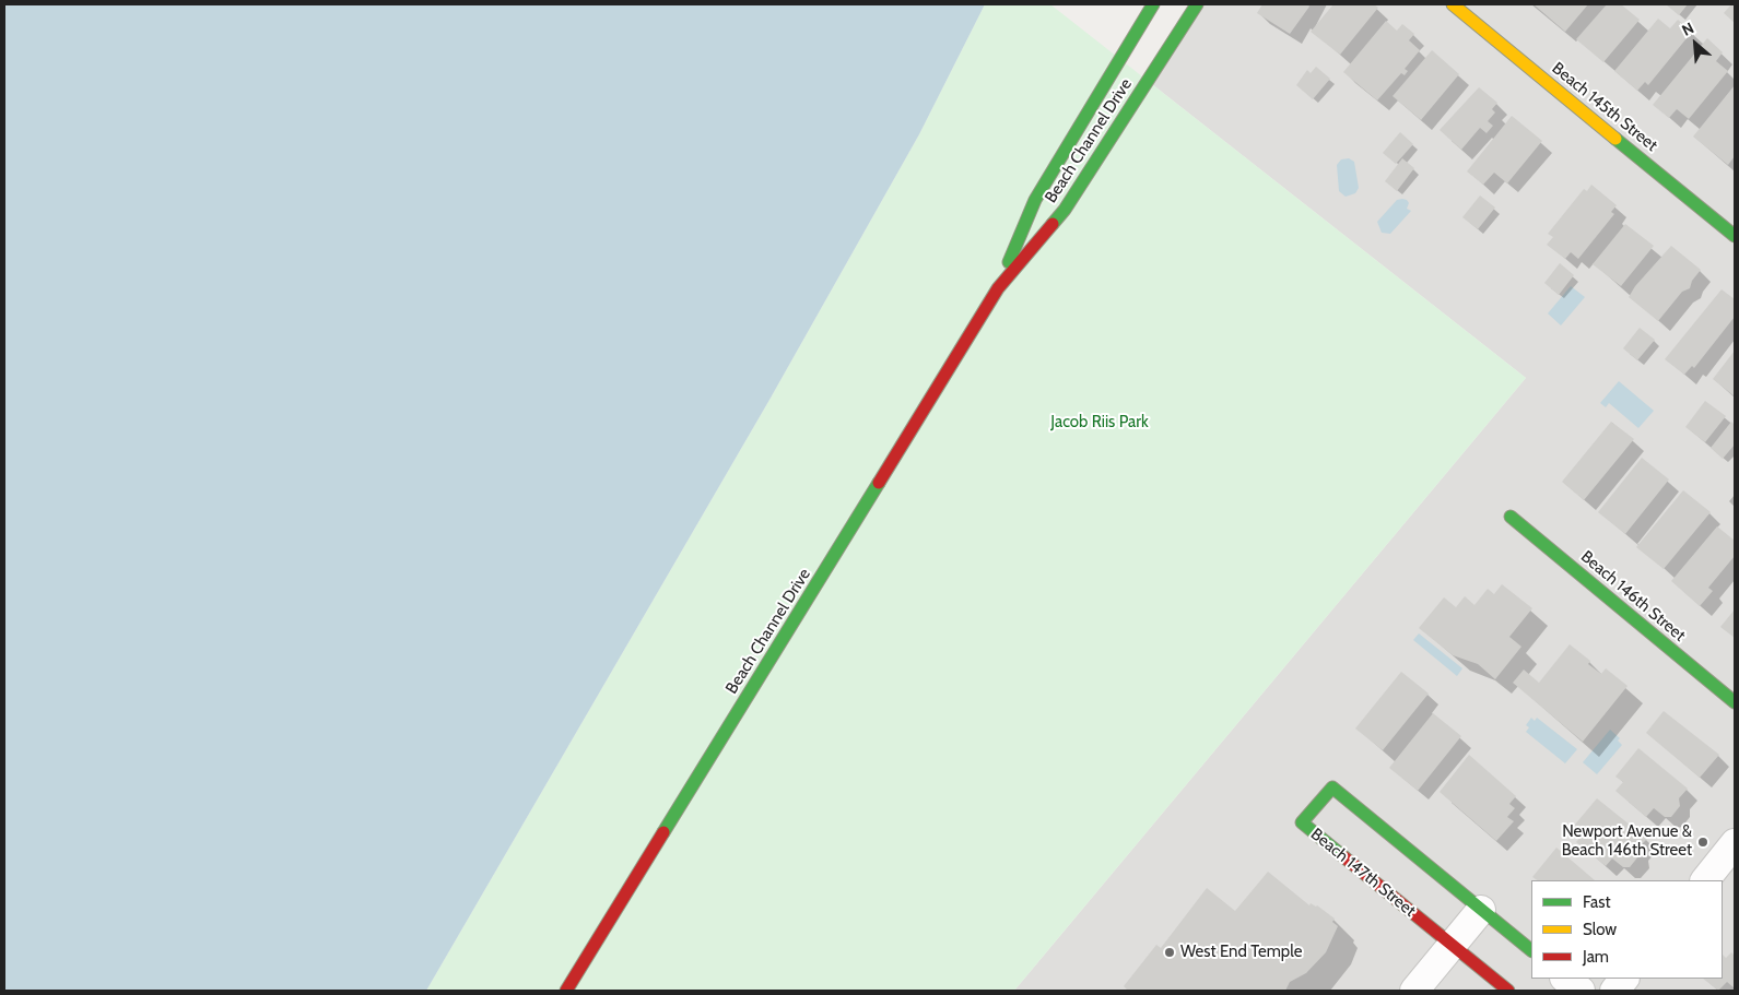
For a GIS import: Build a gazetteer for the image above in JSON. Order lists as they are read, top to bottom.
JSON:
{
  "streets": {
    "main road": [
      "Beach 145th Street",
      "Beach Channel Drive",
      "Beach 146th Street",
      "Beach 147th Street"
    ]
  },
  "parks": ["Jacob Riis Park"],
  "places": ["Newport Avenue & Beach 146th Street", "West End Temple"],
  "legend": ["Fast", "Slow", "Jam"],
  "north": "top left"
}
